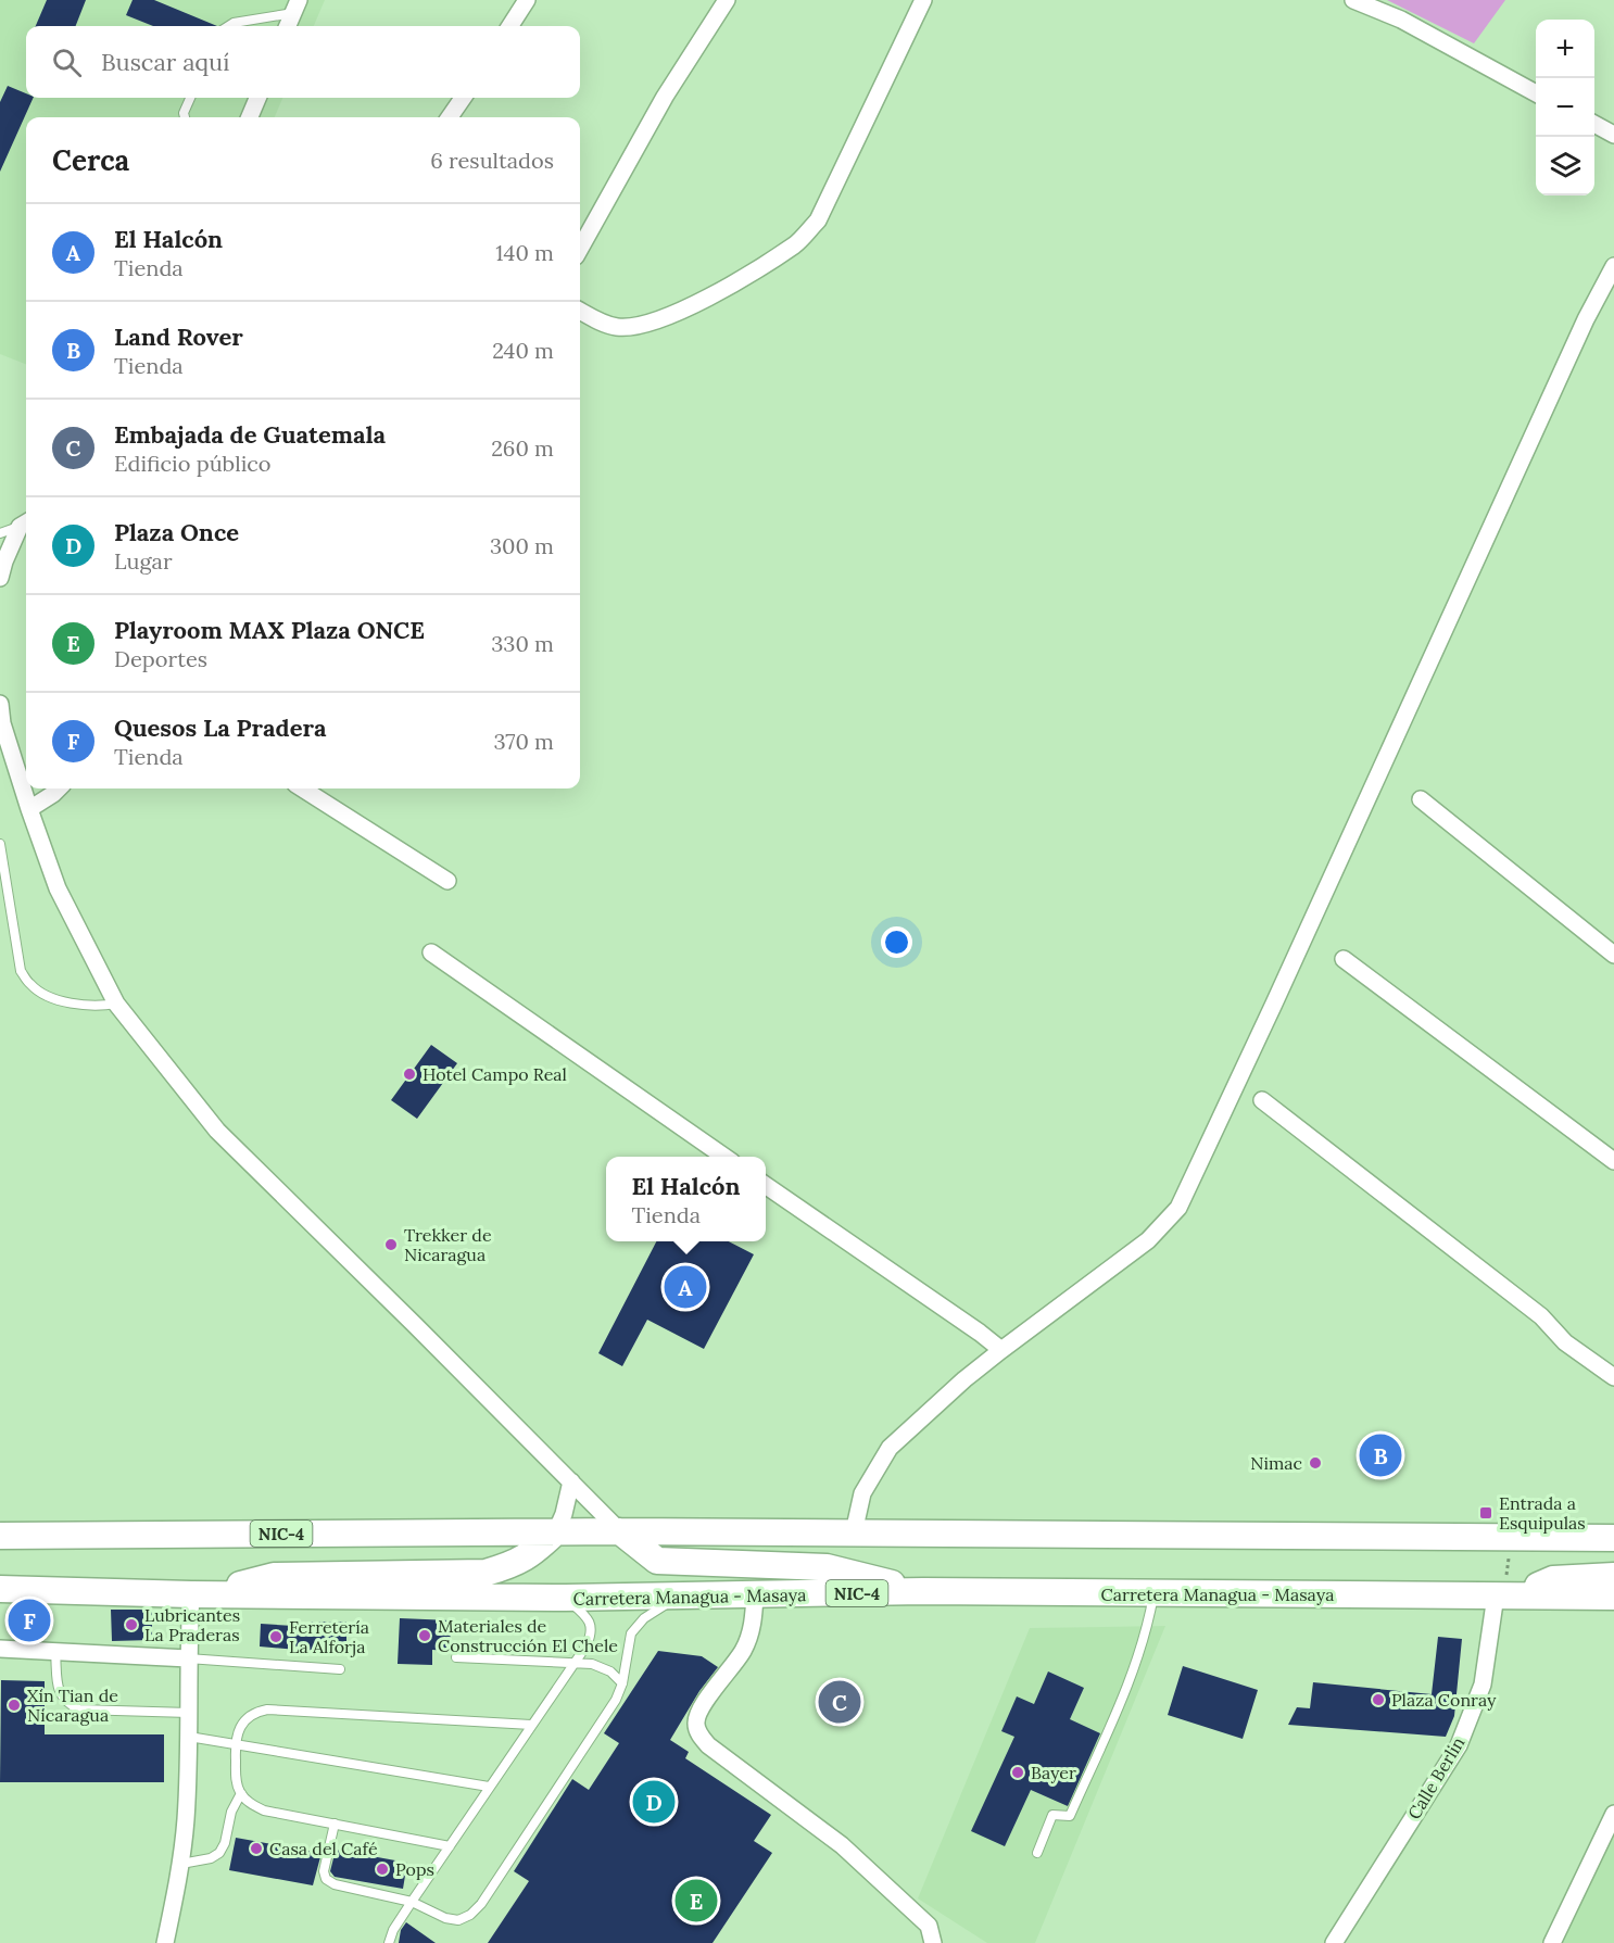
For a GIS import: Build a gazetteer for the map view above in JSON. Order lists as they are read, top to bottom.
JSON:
{
  "streets": {
    "highway": ["NIC-4", "Carretera Managua - Masaya"],
    "street": ["Calle Berlin"]
  },
  "crossings": [
    ["Carretera Managua - Masaya", "Calle Berlin"]
  ],
  "places": {
    "other": [
      "Hotel Campo Real",
      "Trekker de Nicaragua",
      "Nimac",
      "Lubricantes La Praderas",
      "Materiales de Construcción El Chele",
      "Ferretería La Alforja",
      "Plaza Conray",
      "Xin Tian de Nicaragua",
      "Bayer",
      "Casa del Café",
      "Pops"
    ],
    "transit": ["Entrada a Esquipulas"]
  },
  "page": {
    "map_buttons": ["+", "−"],
    "search": "Buscar aquí",
    "heading": ["Cerca", "6 resultados"],
    "list": [
      {
        "mark": "A",
        "name": "El Halcón",
        "note": "Tienda",
        "value": "140 m"
      },
      {
        "mark": "B",
        "name": "Land Rover",
        "note": "Tienda",
        "value": "240 m"
      },
      {
        "mark": "C",
        "name": "Embajada de Guatemala",
        "note": "Edificio público",
        "value": "260 m"
      },
      {
        "mark": "D",
        "name": "Plaza Once",
        "note": "Lugar",
        "value": "300 m"
      },
      {
        "mark": "E",
        "name": "Playroom MAX Plaza ONCE",
        "note": "Deportes",
        "value": "330 m"
      },
      {
        "mark": "F",
        "name": "Quesos La Pradera",
        "note": "Tienda",
        "value": "370 m"
      }
    ],
    "popup": ["El Halcón", "Tienda"],
    "pins": [
      "A",
      "B",
      "F",
      "C",
      "D",
      "E"
    ]
  }
}
